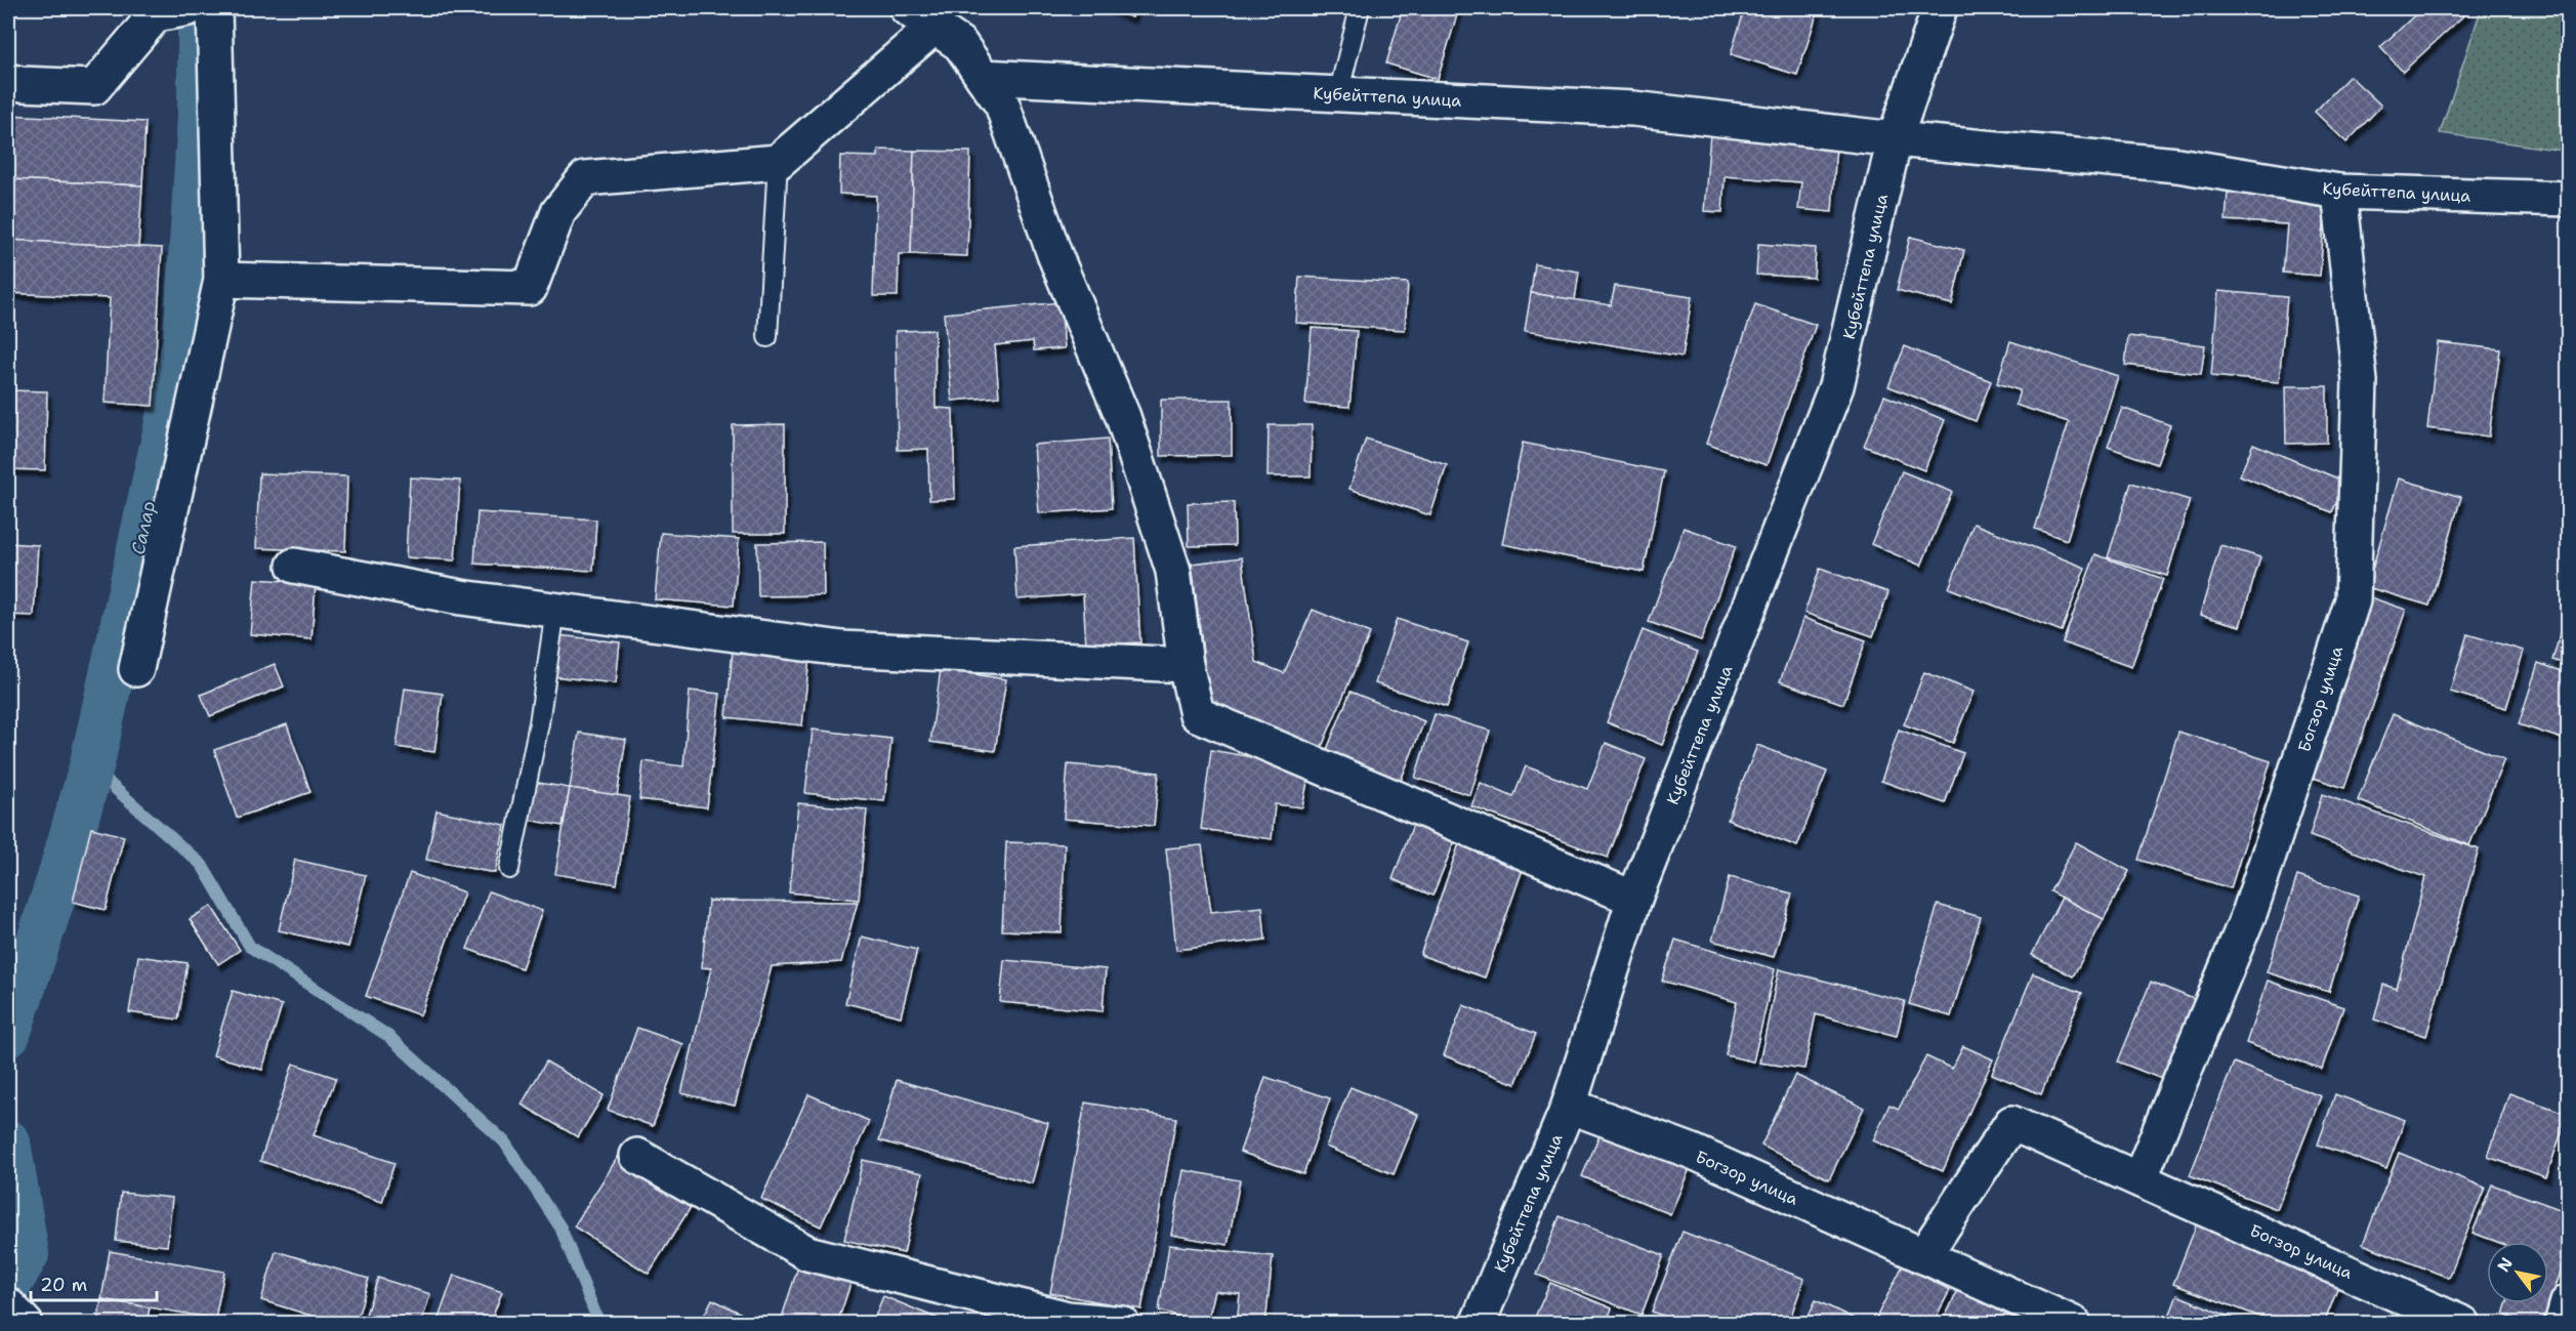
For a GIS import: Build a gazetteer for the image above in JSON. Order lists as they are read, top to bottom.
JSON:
{
  "streets": {
    "street": ["Кубейттепа улица", "Богзор улица"]
  },
  "crossings": [
    ["Кубейттепа улица", "Богзор улица"]
  ],
  "water": ["Салар"],
  "scale_bar": "20 m",
  "north": "top left"
}
